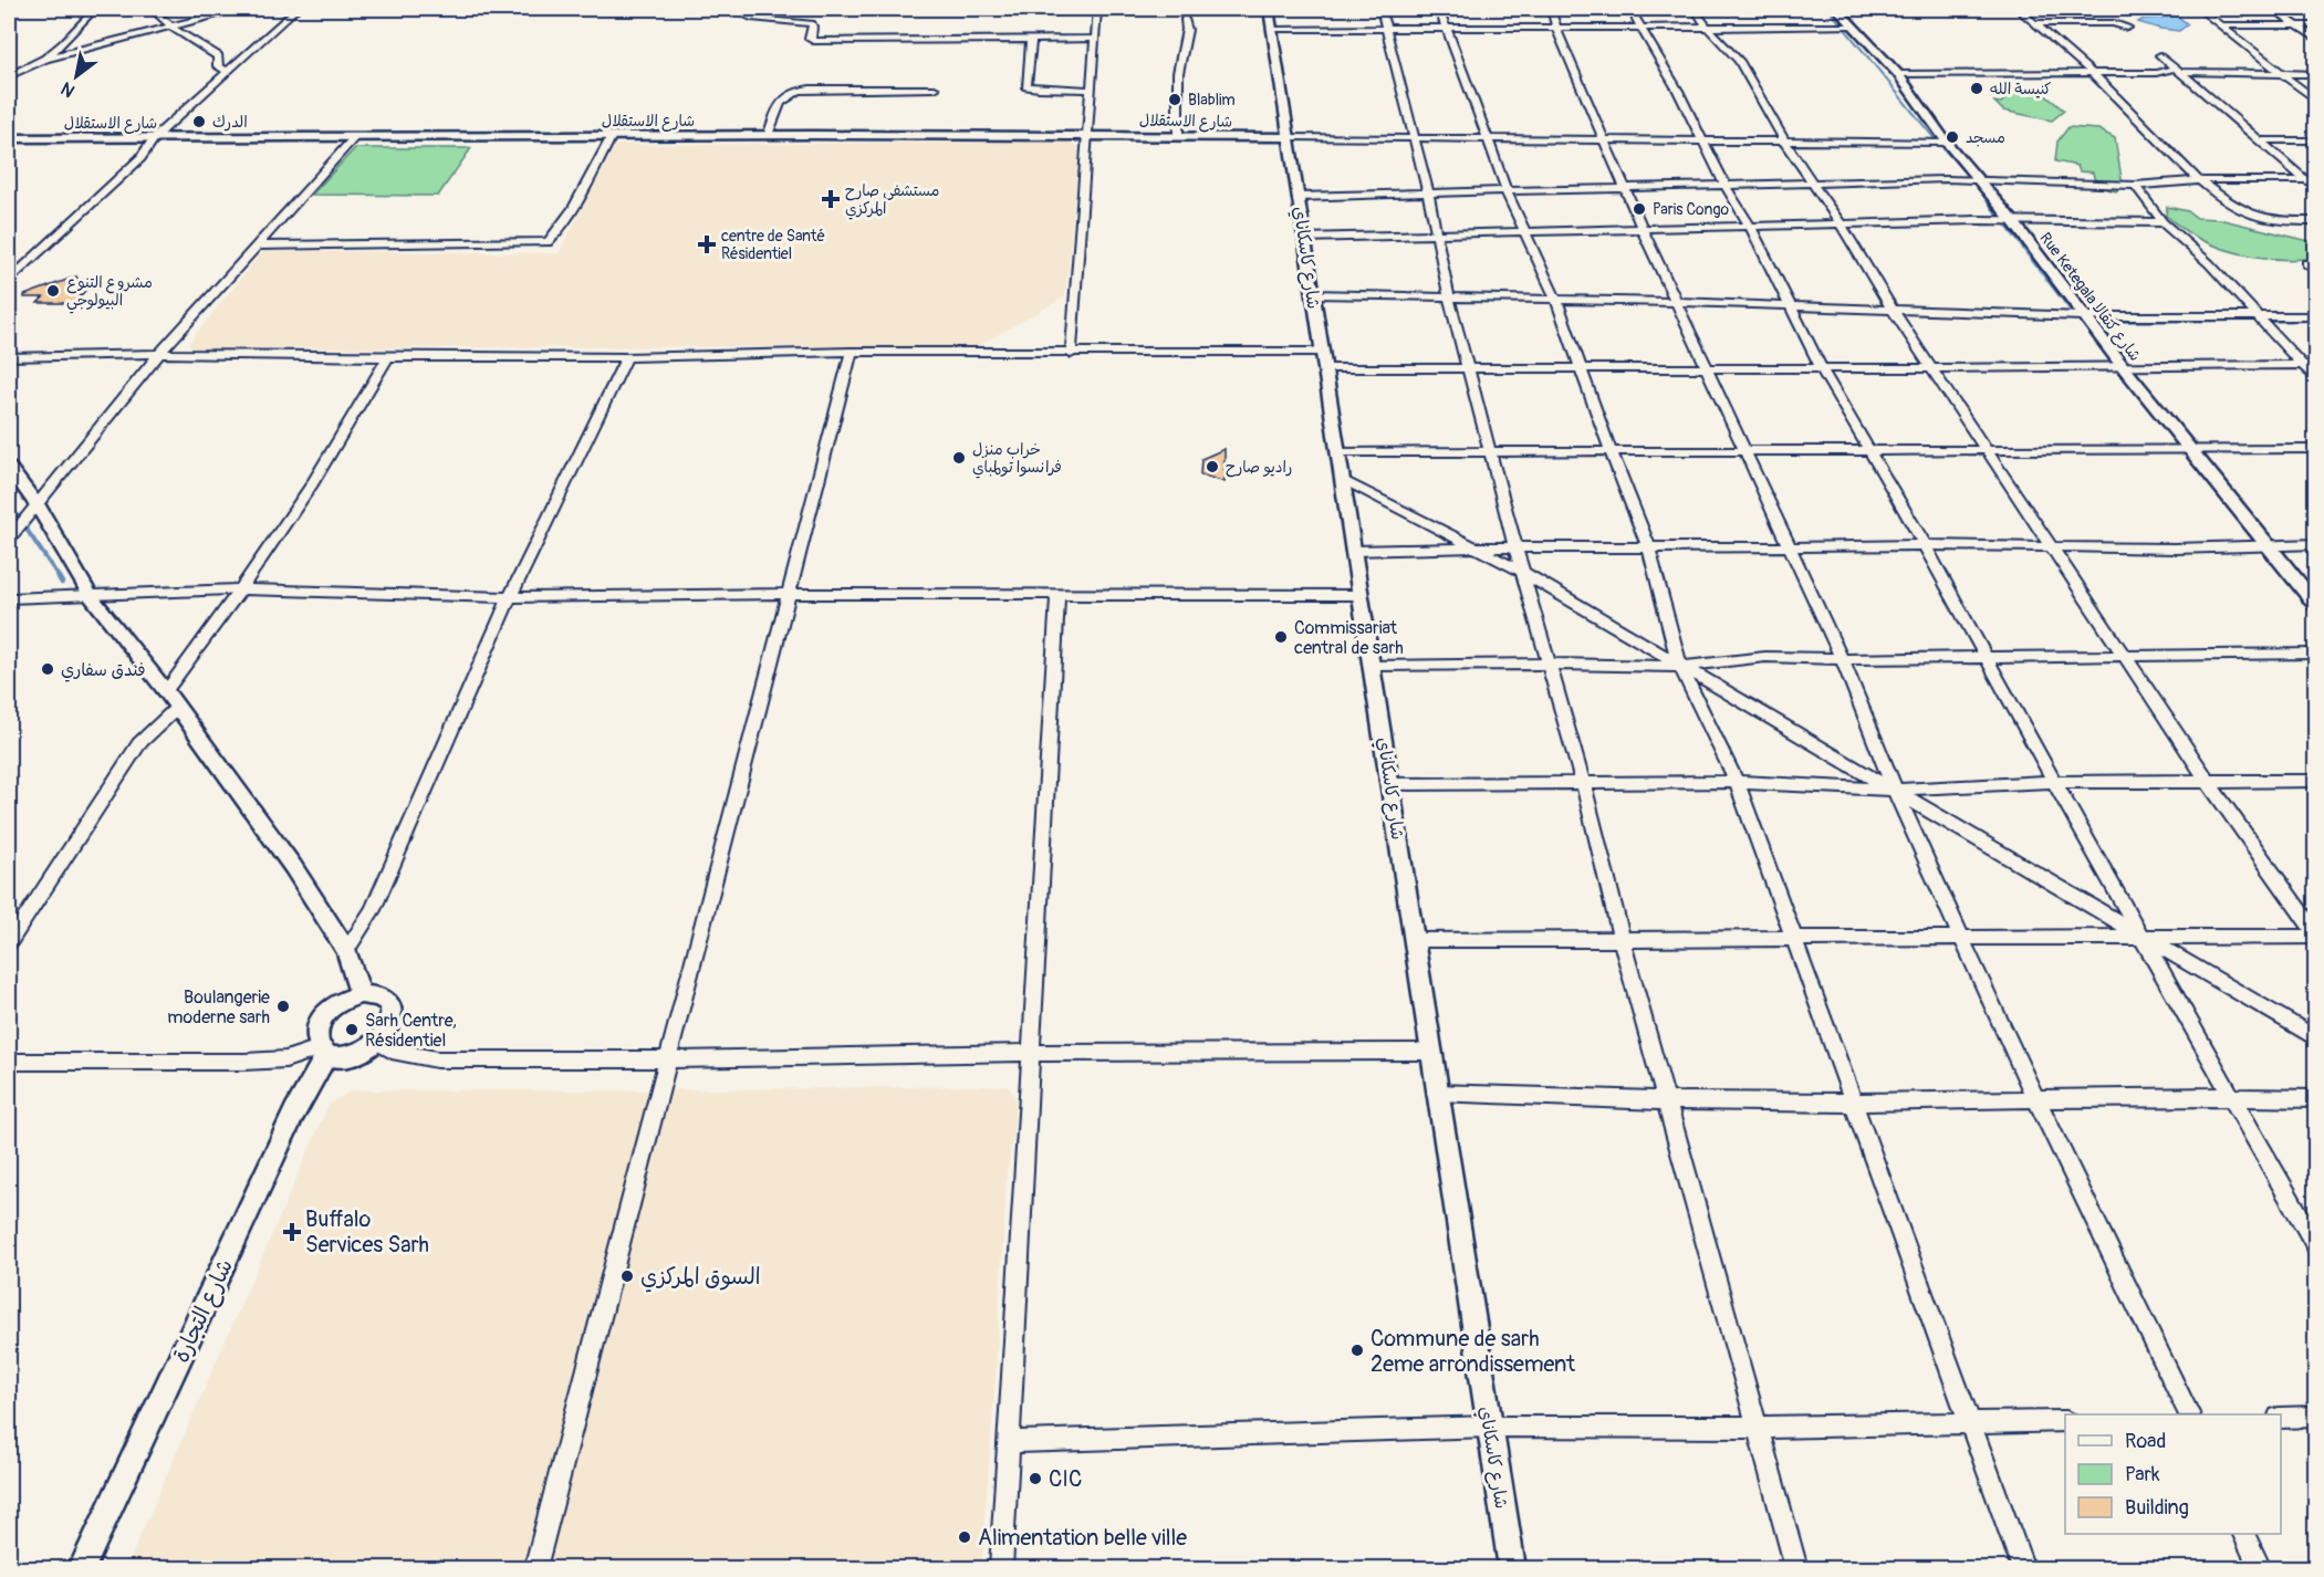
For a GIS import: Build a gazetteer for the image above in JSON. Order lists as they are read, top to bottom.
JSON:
{
  "streets": {
    "street": [
      "شارع الاستقلال",
      "شارع كاسكاناي",
      "Rue Ketegala شارع كتقالا",
      "شارع التجارة"
    ]
  },
  "crossings": [
    ["شارع الاستقلال", "شارع كاسكاناي"]
  ],
  "places": {
    "other": [
      "كنيسة الله",
      "Blablim",
      "الدرك",
      "مسجد",
      "Paris Congo",
      "مشروع التنوع البيولوجي",
      "خراب منزل فرانسوا تولمباي",
      "راديو صارح",
      "Commissariat central de sarh",
      "فندق سفاري",
      "Boulangerie moderne sarh",
      "Sarh Centre, Résidentiel",
      "السوق المركزي",
      "Commune de sarh 2eme arrondissement",
      "CIC",
      "Alimentation belle ville"
    ],
    "health": ["مستشفى صارح المركزي", "centre de Santé Résidentiel", "Buffalo Services Sarh"]
  },
  "legend": ["Road", "Park", "Building"],
  "north": "bottom left"
}
